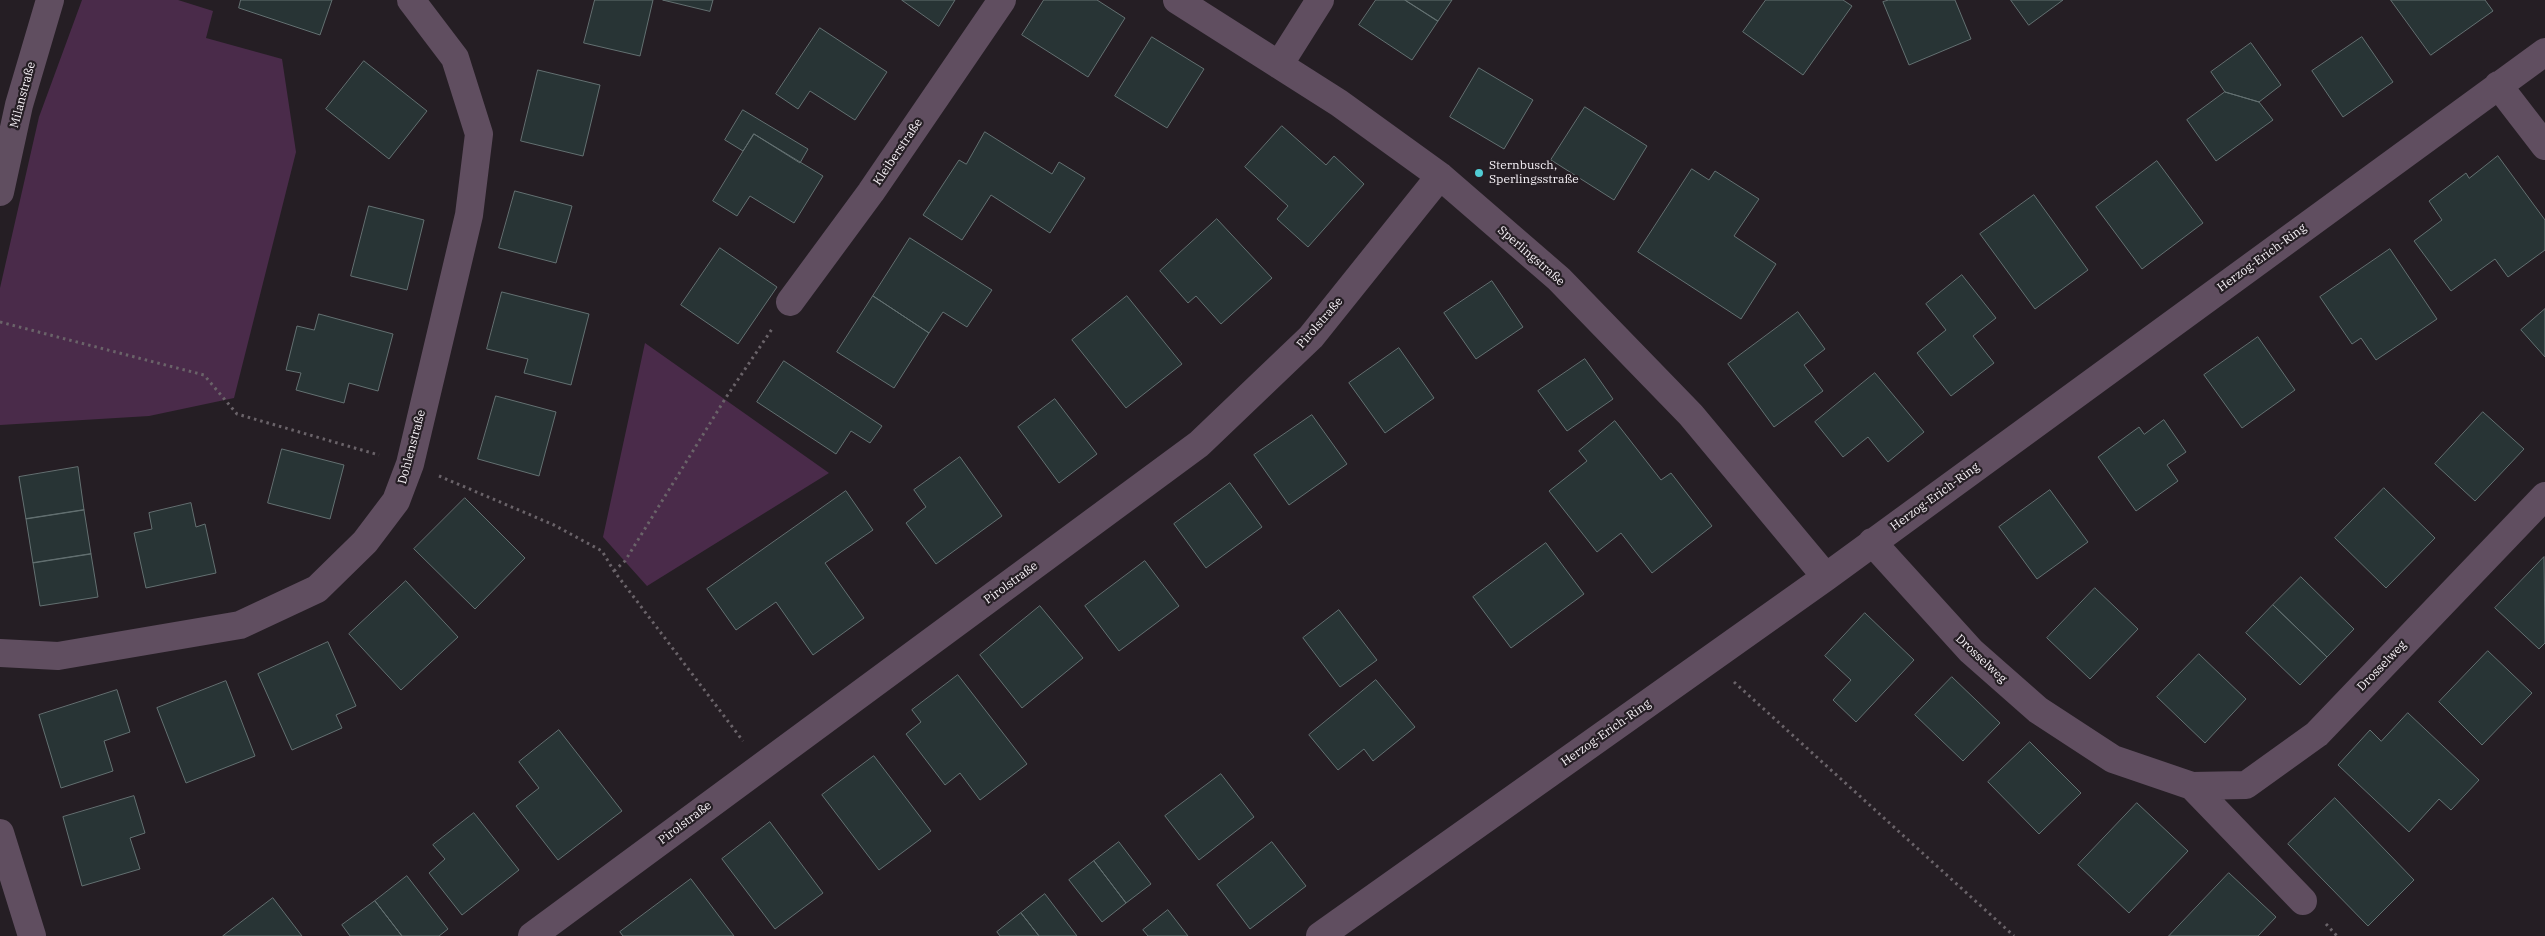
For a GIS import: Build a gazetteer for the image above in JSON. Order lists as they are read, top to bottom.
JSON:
{
  "streets": {
    "street": [
      "Milanstraße",
      "Kleiberstraße",
      "Sperlingstraße",
      "Herzog-Erich-Ring",
      "Pirolstraße",
      "Dohlenstraße",
      "Drosselweg"
    ]
  },
  "crossings": [
    ["Sperlingstraße", "Herzog-Erich-Ring"],
    ["Sperlingstraße", "Pirolstraße"],
    ["Herzog-Erich-Ring", "Drosselweg"]
  ],
  "places": ["Sternbusch, Sperlingsstraße"]
}
